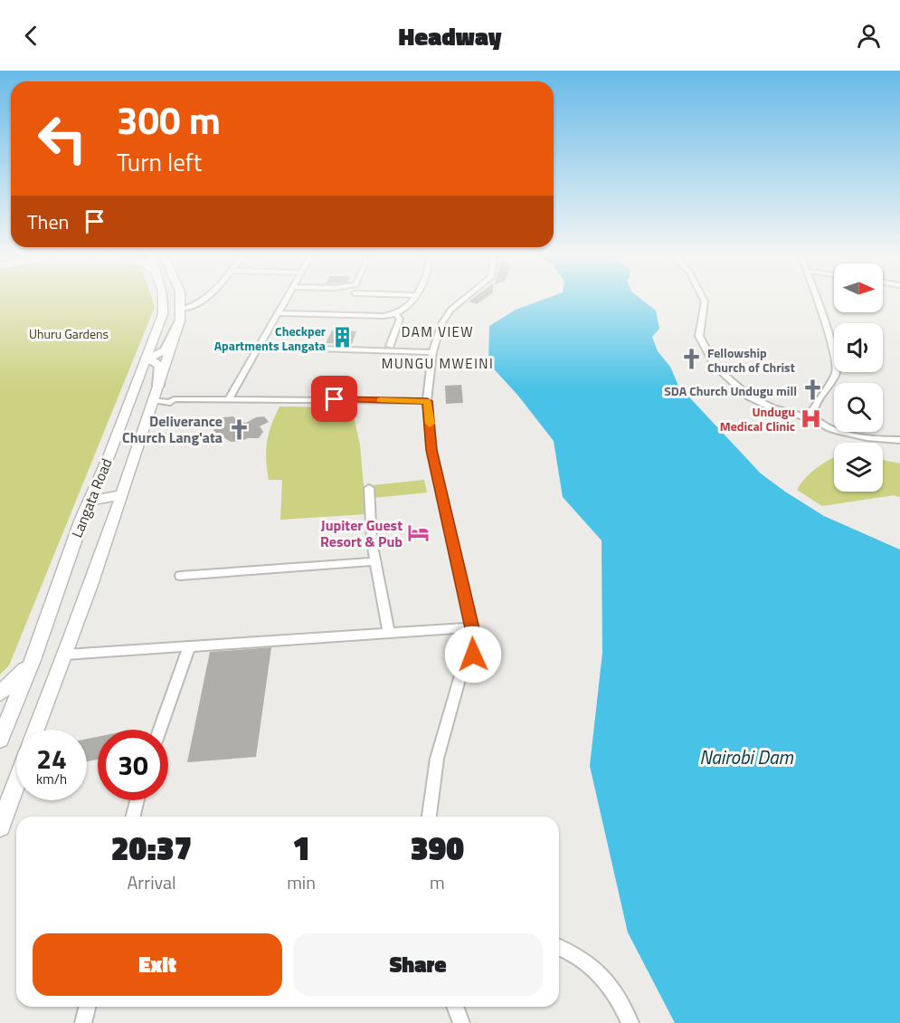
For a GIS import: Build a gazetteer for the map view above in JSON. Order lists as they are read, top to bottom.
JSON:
{
  "streets": {
    "main road": ["Langata Road"]
  },
  "districts": ["DAM VIEW", "MUNGU MWEINI"],
  "water": ["Nairobi Dam"],
  "parks": ["Uhuru Gardens"],
  "places": {
    "building": ["Checkper Apartments Langata"],
    "church": ["Fellowship Church of Christ", "SDA Church Undugu mill", "Deliverance Church Lang'ata"],
    "hospital": ["Undugu Medical Clinic"],
    "hotel": ["Jupiter Guest Resort & Pub"]
  },
  "north": "right",
  "page": {
    "header": "Headway",
    "turn": ["300 m", "Turn left"],
    "then": "Then",
    "speed": "24 km/h",
    "limit": "30",
    "eta": [
      "20:37",
      "Arrival",
      "1",
      "min",
      "390",
      "m"
    ],
    "buttons": ["Exit", "Share"]
  }
}
